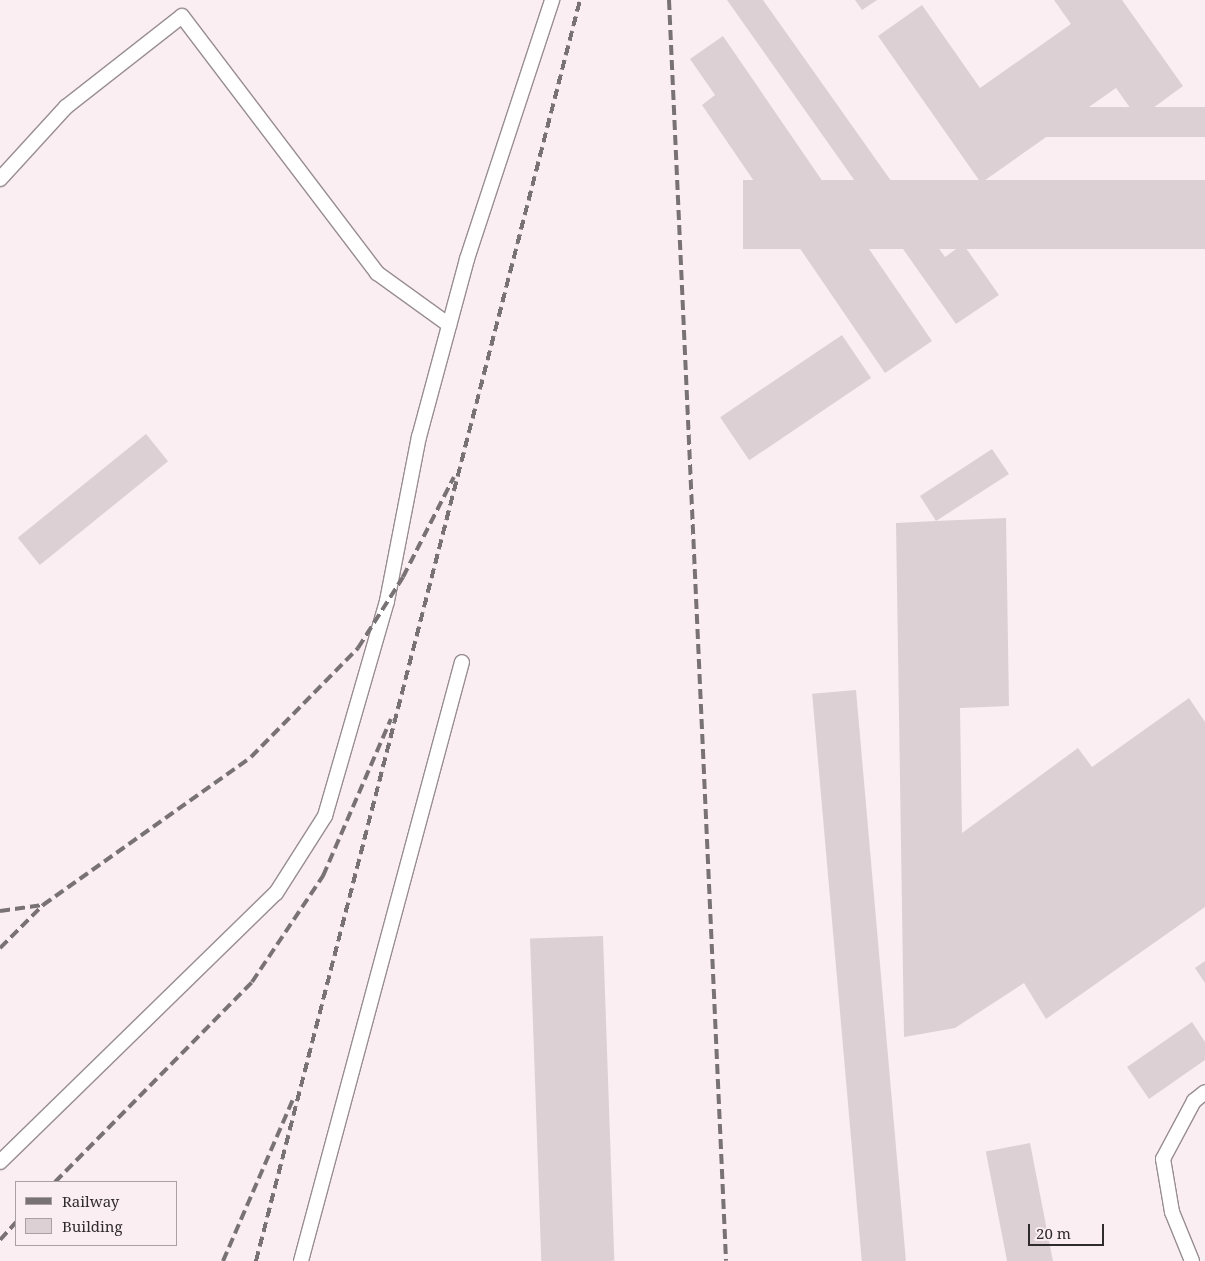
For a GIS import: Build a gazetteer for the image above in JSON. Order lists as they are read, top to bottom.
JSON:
{
  "legend": ["Railway", "Building"],
  "scale_bar": "20 m"
}
